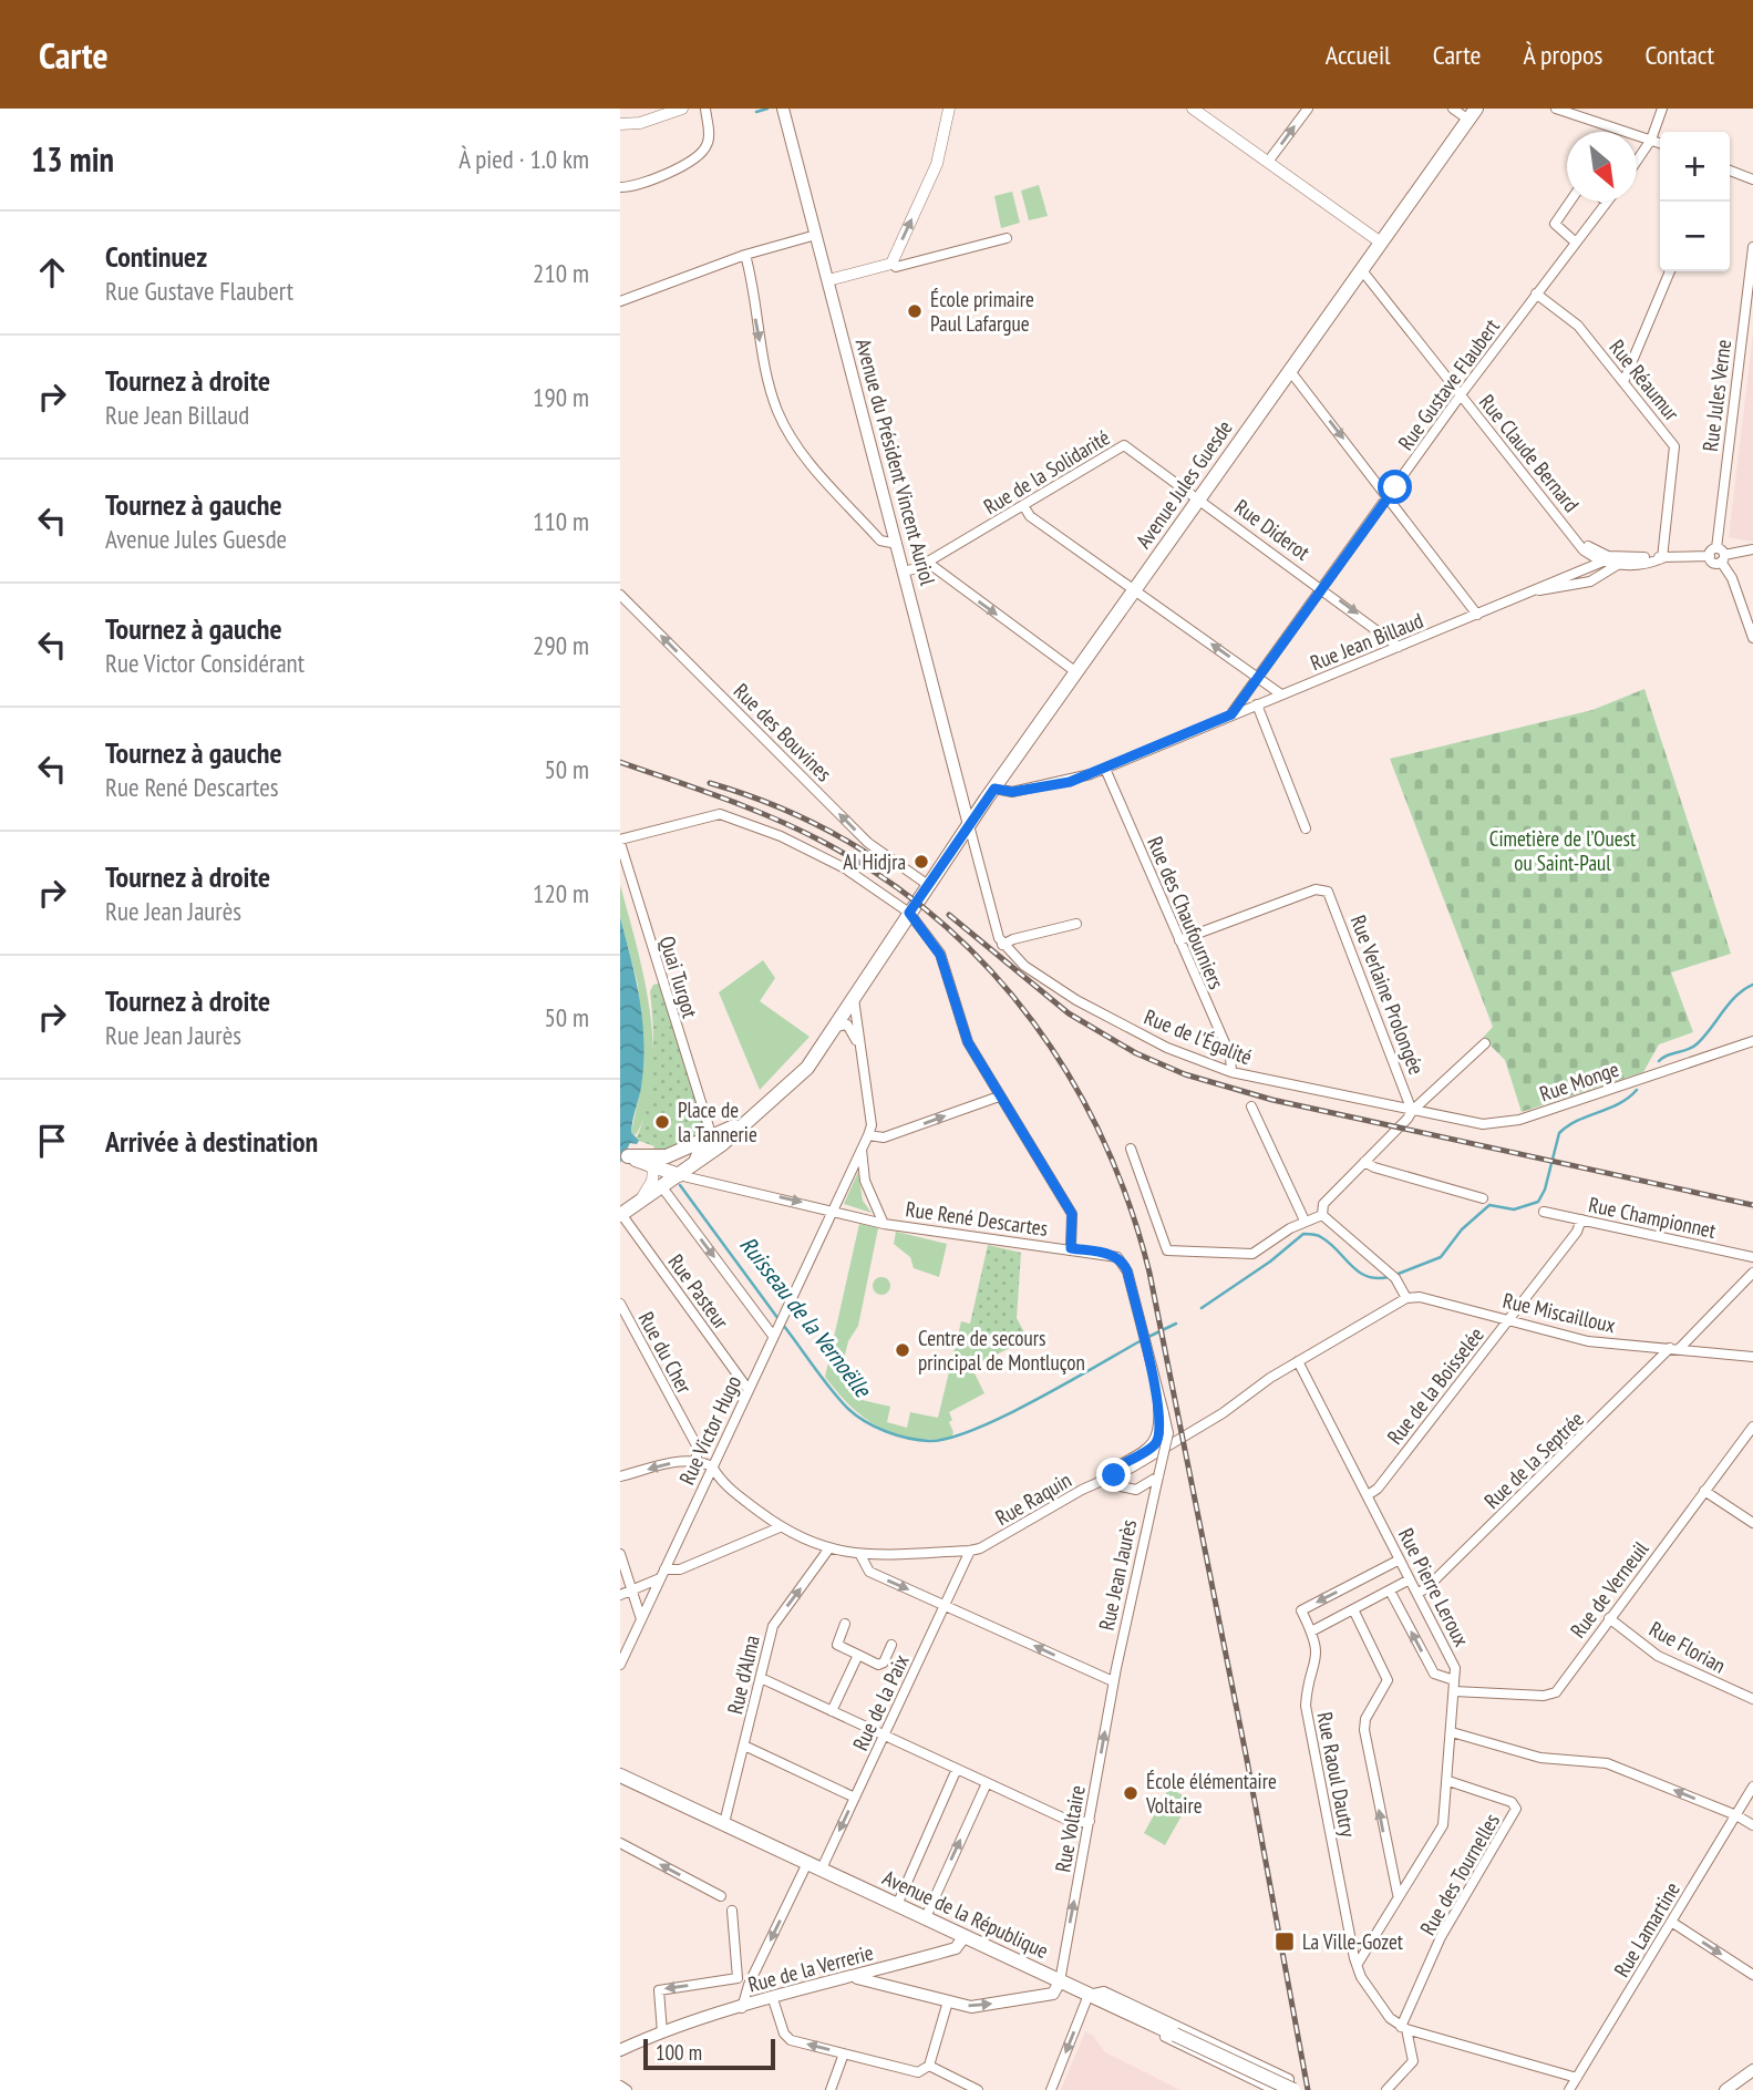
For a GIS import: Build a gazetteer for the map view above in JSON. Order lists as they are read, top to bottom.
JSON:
{
  "streets": {
    "main road": [
      "Avenue du Président Vincent Auriol",
      "Avenue Jules Guesde",
      "Avenue de la République",
      "Rue de la Verrerie"
    ],
    "street": [
      "Rue Réaumur",
      "Rue Gustave Flaubert",
      "Rue Jules Verne",
      "Rue Claude Bernard",
      "Rue de la Solidarité",
      "Rue Diderot",
      "Rue Jean Billaud",
      "Rue des Bouvines",
      "Rue des Chaufourniers",
      "Quai Turgot",
      "Rue Verlaine Prolongée",
      "Rue de l'Égalité",
      "Rue Monge",
      "Rue Championnet",
      "Rue René Descartes",
      "Rue Pasteur",
      "Rue Miscailloux",
      "Rue du Cher",
      "Rue de la Boisselée",
      "Rue Victor Hugo",
      "Rue de la Septrée",
      "Rue Raquin",
      "Rue Jean Jaurès",
      "Rue Pierre Leroux",
      "Rue de Verneuil",
      "Rue Florian",
      "Rue d'Alma",
      "Rue de la Paix",
      "Rue Raoul Dautry",
      "Rue Voltaire",
      "Rue des Tournelles",
      "Rue Lamartine"
    ]
  },
  "crossings": [
    ["Rue Réaumur", "Rue Gustave Flaubert"],
    ["Rue Gustave Flaubert", "Rue Claude Bernard"],
    ["Rue Gustave Flaubert", "Rue Diderot"],
    ["Rue Gustave Flaubert", "Rue Jean Billaud"],
    ["Rue Claude Bernard", "Avenue Jules Guesde"],
    ["Avenue du Président Vincent Auriol", "Rue de la Solidarité"],
    ["Avenue du Président Vincent Auriol", "Avenue Jules Guesde"],
    ["Rue de la Solidarité", "Avenue Jules Guesde"],
    ["Rue de la Solidarité", "Rue Diderot"],
    ["Avenue Jules Guesde", "Rue Diderot"],
    ["Avenue Jules Guesde", "Rue Jean Billaud"],
    ["Avenue Jules Guesde", "Rue des Bouvines"],
    ["Rue Diderot", "Rue Jean Billaud"],
    ["Rue Jean Billaud", "Rue des Chaufourniers"],
    ["Rue des Chaufourniers", "Rue Verlaine Prolongée"],
    ["Rue des Chaufourniers", "Rue de l'Égalité"],
    ["Rue Verlaine Prolongée", "Rue de l'Égalité"],
    ["Rue Verlaine Prolongée", "Rue Monge"],
    ["Rue de l'Égalité", "Rue Monge"],
    ["Rue Championnet", "Rue de la Boisselée"],
    ["Rue René Descartes", "Rue Victor Hugo"],
    ["Rue René Descartes", "Rue Jean Jaurès"],
    ["Rue Pasteur", "Rue Victor Hugo"],
    ["Rue Miscailloux", "Rue de la Boisselée"],
    ["Rue Miscailloux", "Rue de la Septrée"],
    ["Rue Miscailloux", "Rue Raquin"],
    ["Rue de la Boisselée", "Rue Pierre Leroux"],
    ["Rue Victor Hugo", "Rue Raquin"],
    ["Rue de la Septrée", "Rue Pierre Leroux"],
    ["Rue Raquin", "Rue Jean Jaurès"],
    ["Rue Raquin", "Rue Pierre Leroux"],
    ["Rue Raquin", "Rue d'Alma"],
    ["Rue Raquin", "Rue de la Paix"],
    ["Rue Jean Jaurès", "Rue Voltaire"],
    ["Rue Pierre Leroux", "Rue de Verneuil"],
    ["Rue Pierre Leroux", "Rue Raoul Dautry"],
    ["Rue Pierre Leroux", "Rue des Tournelles"],
    ["Rue de Verneuil", "Rue Florian"],
    ["Rue d'Alma", "Avenue de la République"],
    ["Rue de la Paix", "Avenue de la République"],
    ["Rue Raoul Dautry", "Rue des Tournelles"],
    ["Rue Voltaire", "Avenue de la République"],
    ["Avenue de la République", "Rue de la Verrerie"]
  ],
  "one_way": [
    "Rue Diderot",
    "Rue des Bouvines",
    "Rue d'Alma",
    "Rue Voltaire"
  ],
  "water": ["Ruisseau de la Vernoëlle"],
  "parks": ["Cimetière de l’Ouest ou Saint-Paul"],
  "places": {
    "other": [
      "École primaire Paul Lafargue",
      "Al Hidjra",
      "Place de la Tannerie",
      "Centre de secours principal de Montluçon",
      "École élémentaire Voltaire"
    ],
    "transit": ["La Ville-Gozet"]
  },
  "scale_bar": "100 m",
  "north": "bottom right",
  "page": {
    "header": "Carte",
    "nav": [
      "Accueil",
      "Carte",
      "À propos",
      "Contact"
    ],
    "heading": ["13 min", "À pied · 1.0 km"],
    "map_buttons": ["+", "−"],
    "list": [
      ["Continuez", "Rue Gustave Flaubert", "210 m"],
      ["Tournez à droite", "Rue Jean Billaud", "190 m"],
      ["Tournez à gauche", "Avenue Jules Guesde", "110 m"],
      ["Tournez à gauche", "Rue Victor Considérant", "290 m"],
      ["Tournez à gauche", "Rue René Descartes", "50 m"],
      ["Tournez à droite", "Rue Jean Jaurès", "120 m"],
      ["Tournez à droite", "Rue Jean Jaurès", "50 m"],
      "Arrivée à destination"
    ],
    "scale": "100 m"
  }
}
